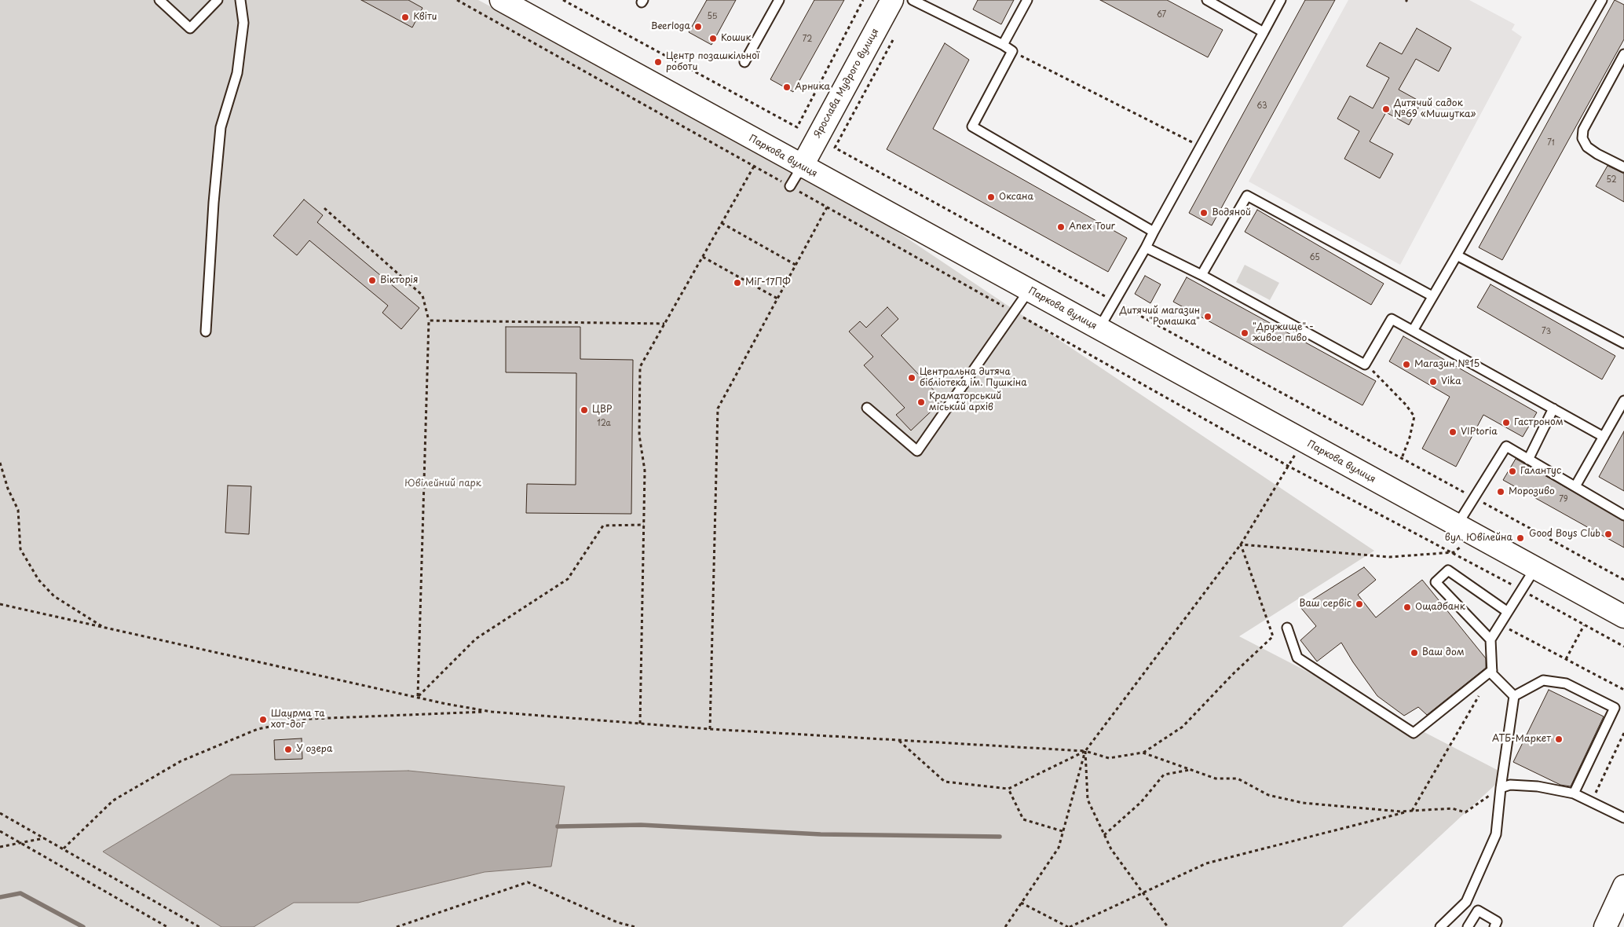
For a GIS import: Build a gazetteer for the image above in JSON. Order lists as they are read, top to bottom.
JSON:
{
  "streets": {
    "street": ["Ярослава Мудрого вулиця", "Паркова вулиця"]
  },
  "crossings": [
    ["Ярослава Мудрого вулиця", "Паркова вулиця"]
  ],
  "parks": ["Ювілейний парк"],
  "places": [
    "Квіти",
    "Beerloga",
    "Кошик",
    "Центр позашкільної роботи",
    "Арника",
    "Дитячий садок №69 «Мишутка»",
    "Оксана",
    "Водяной",
    "Anex Tour",
    "Вікторія",
    "МіГ-17ПФ",
    "Дитячий магазин \"Ромашка\"",
    "\"Дружище\" - живое пиво",
    "Магазин №15",
    "Центральна дитяча бібліотека ім. Пушкіна",
    "Vika",
    "Краматорський міський архів",
    "ЦВР",
    "Гастроном",
    "VIPtoria",
    "Галантус",
    "Морозиво",
    "Good Boys Club",
    "вул. Ювілейна",
    "Ваш сервіс",
    "Ощадбанк",
    "Ваш дом",
    "Шаурма та хот-дог",
    "АТБ-Маркет",
    "У озера"
  ],
  "house_numbers": [
    "67",
    "55",
    "72",
    "63",
    "71",
    "52",
    "65",
    "73",
    "12а",
    "79"
  ]
}
